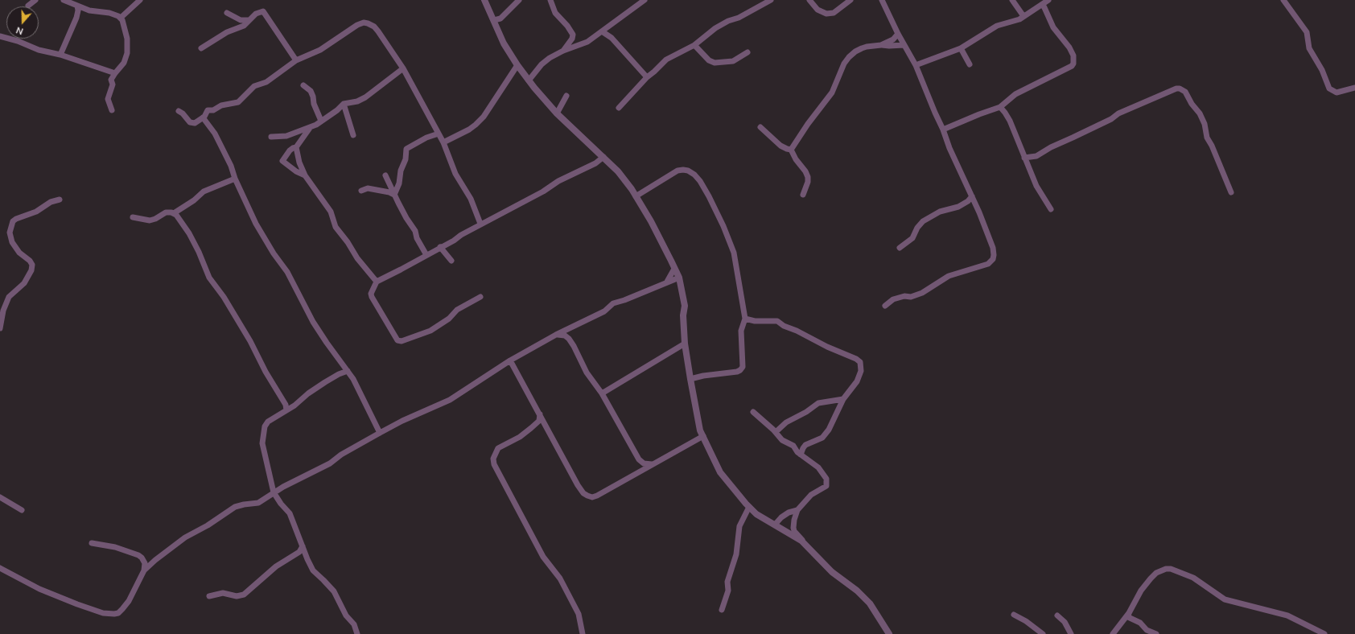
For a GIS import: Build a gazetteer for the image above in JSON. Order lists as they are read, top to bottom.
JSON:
{
  "north": "bottom"
}
